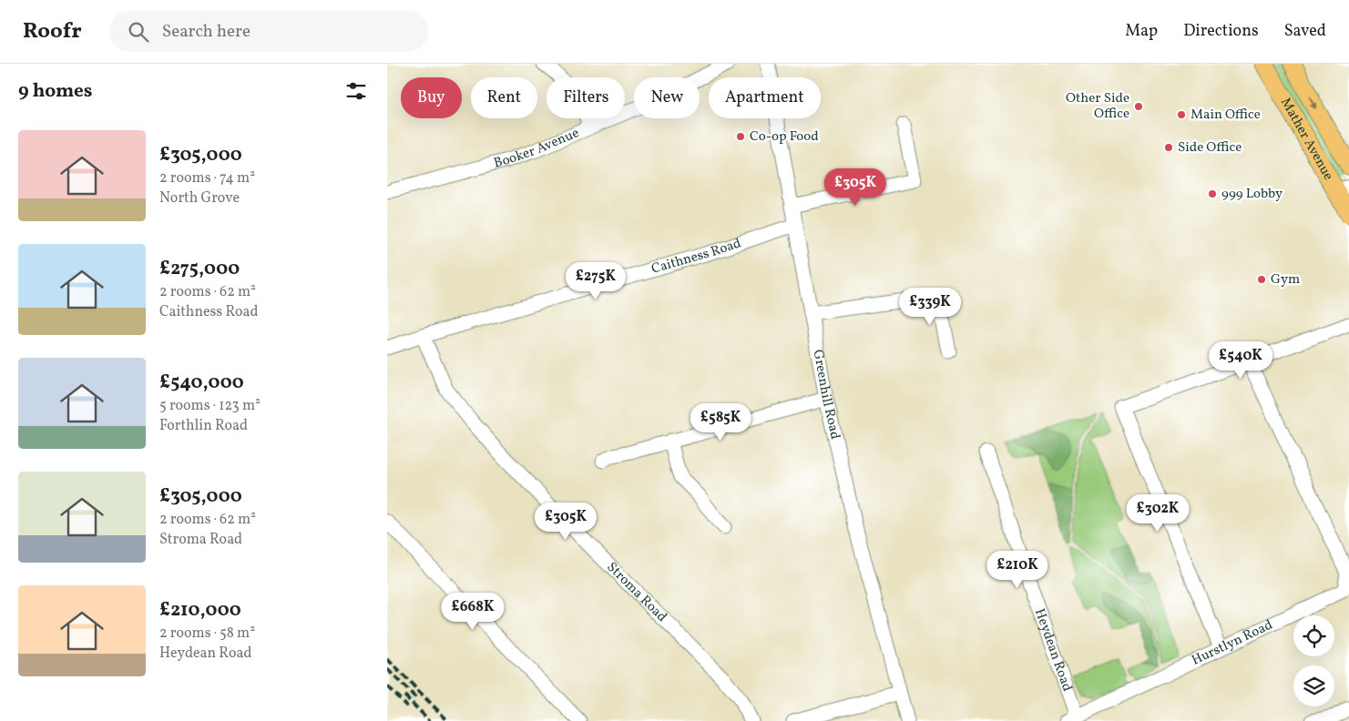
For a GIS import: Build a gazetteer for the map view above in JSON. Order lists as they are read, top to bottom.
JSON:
{
  "streets": {
    "main road": ["Mather Avenue"],
    "street": [
      "Booker Avenue",
      "Caithness Road",
      "Greenhill Road",
      "Stroma Road",
      "Hurstlyn Road",
      "Heydean Road"
    ]
  },
  "crossings": [
    ["Caithness Road", "Greenhill Road"],
    ["Caithness Road", "Stroma Road"],
    ["Hurstlyn Road", "Heydean Road"]
  ],
  "places": [
    "Other Side Office",
    "Main Office",
    "Co-op Food",
    "Side Office",
    "999 Lobby",
    "Gym"
  ],
  "page": {
    "header": "Roofr",
    "search": "Search here",
    "nav": ["Map", "Directions", "Saved"],
    "heading": "9 homes",
    "chip": [
      "Buy",
      "Rent",
      "Filters",
      "New",
      "Apartment"
    ],
    "list": [
      {
        "name": "£305,000",
        "note": "2 rooms · 74 m² · North Grove"
      },
      {
        "name": "£275,000",
        "note": "2 rooms · 62 m² · Caithness Road"
      },
      {
        "name": "£540,000",
        "note": "5 rooms · 123 m² · Forthlin Road"
      },
      {
        "name": "£305,000",
        "note": "2 rooms · 62 m² · Stroma Road"
      },
      {
        "name": "£210,000",
        "note": "2 rooms · 58 m² · Heydean Road"
      }
    ],
    "price": [
      "£305K",
      "£275K",
      "£339K",
      "£540K",
      "£585K",
      "£302K",
      "£305K",
      "£210K",
      "£668K"
    ]
  }
}
